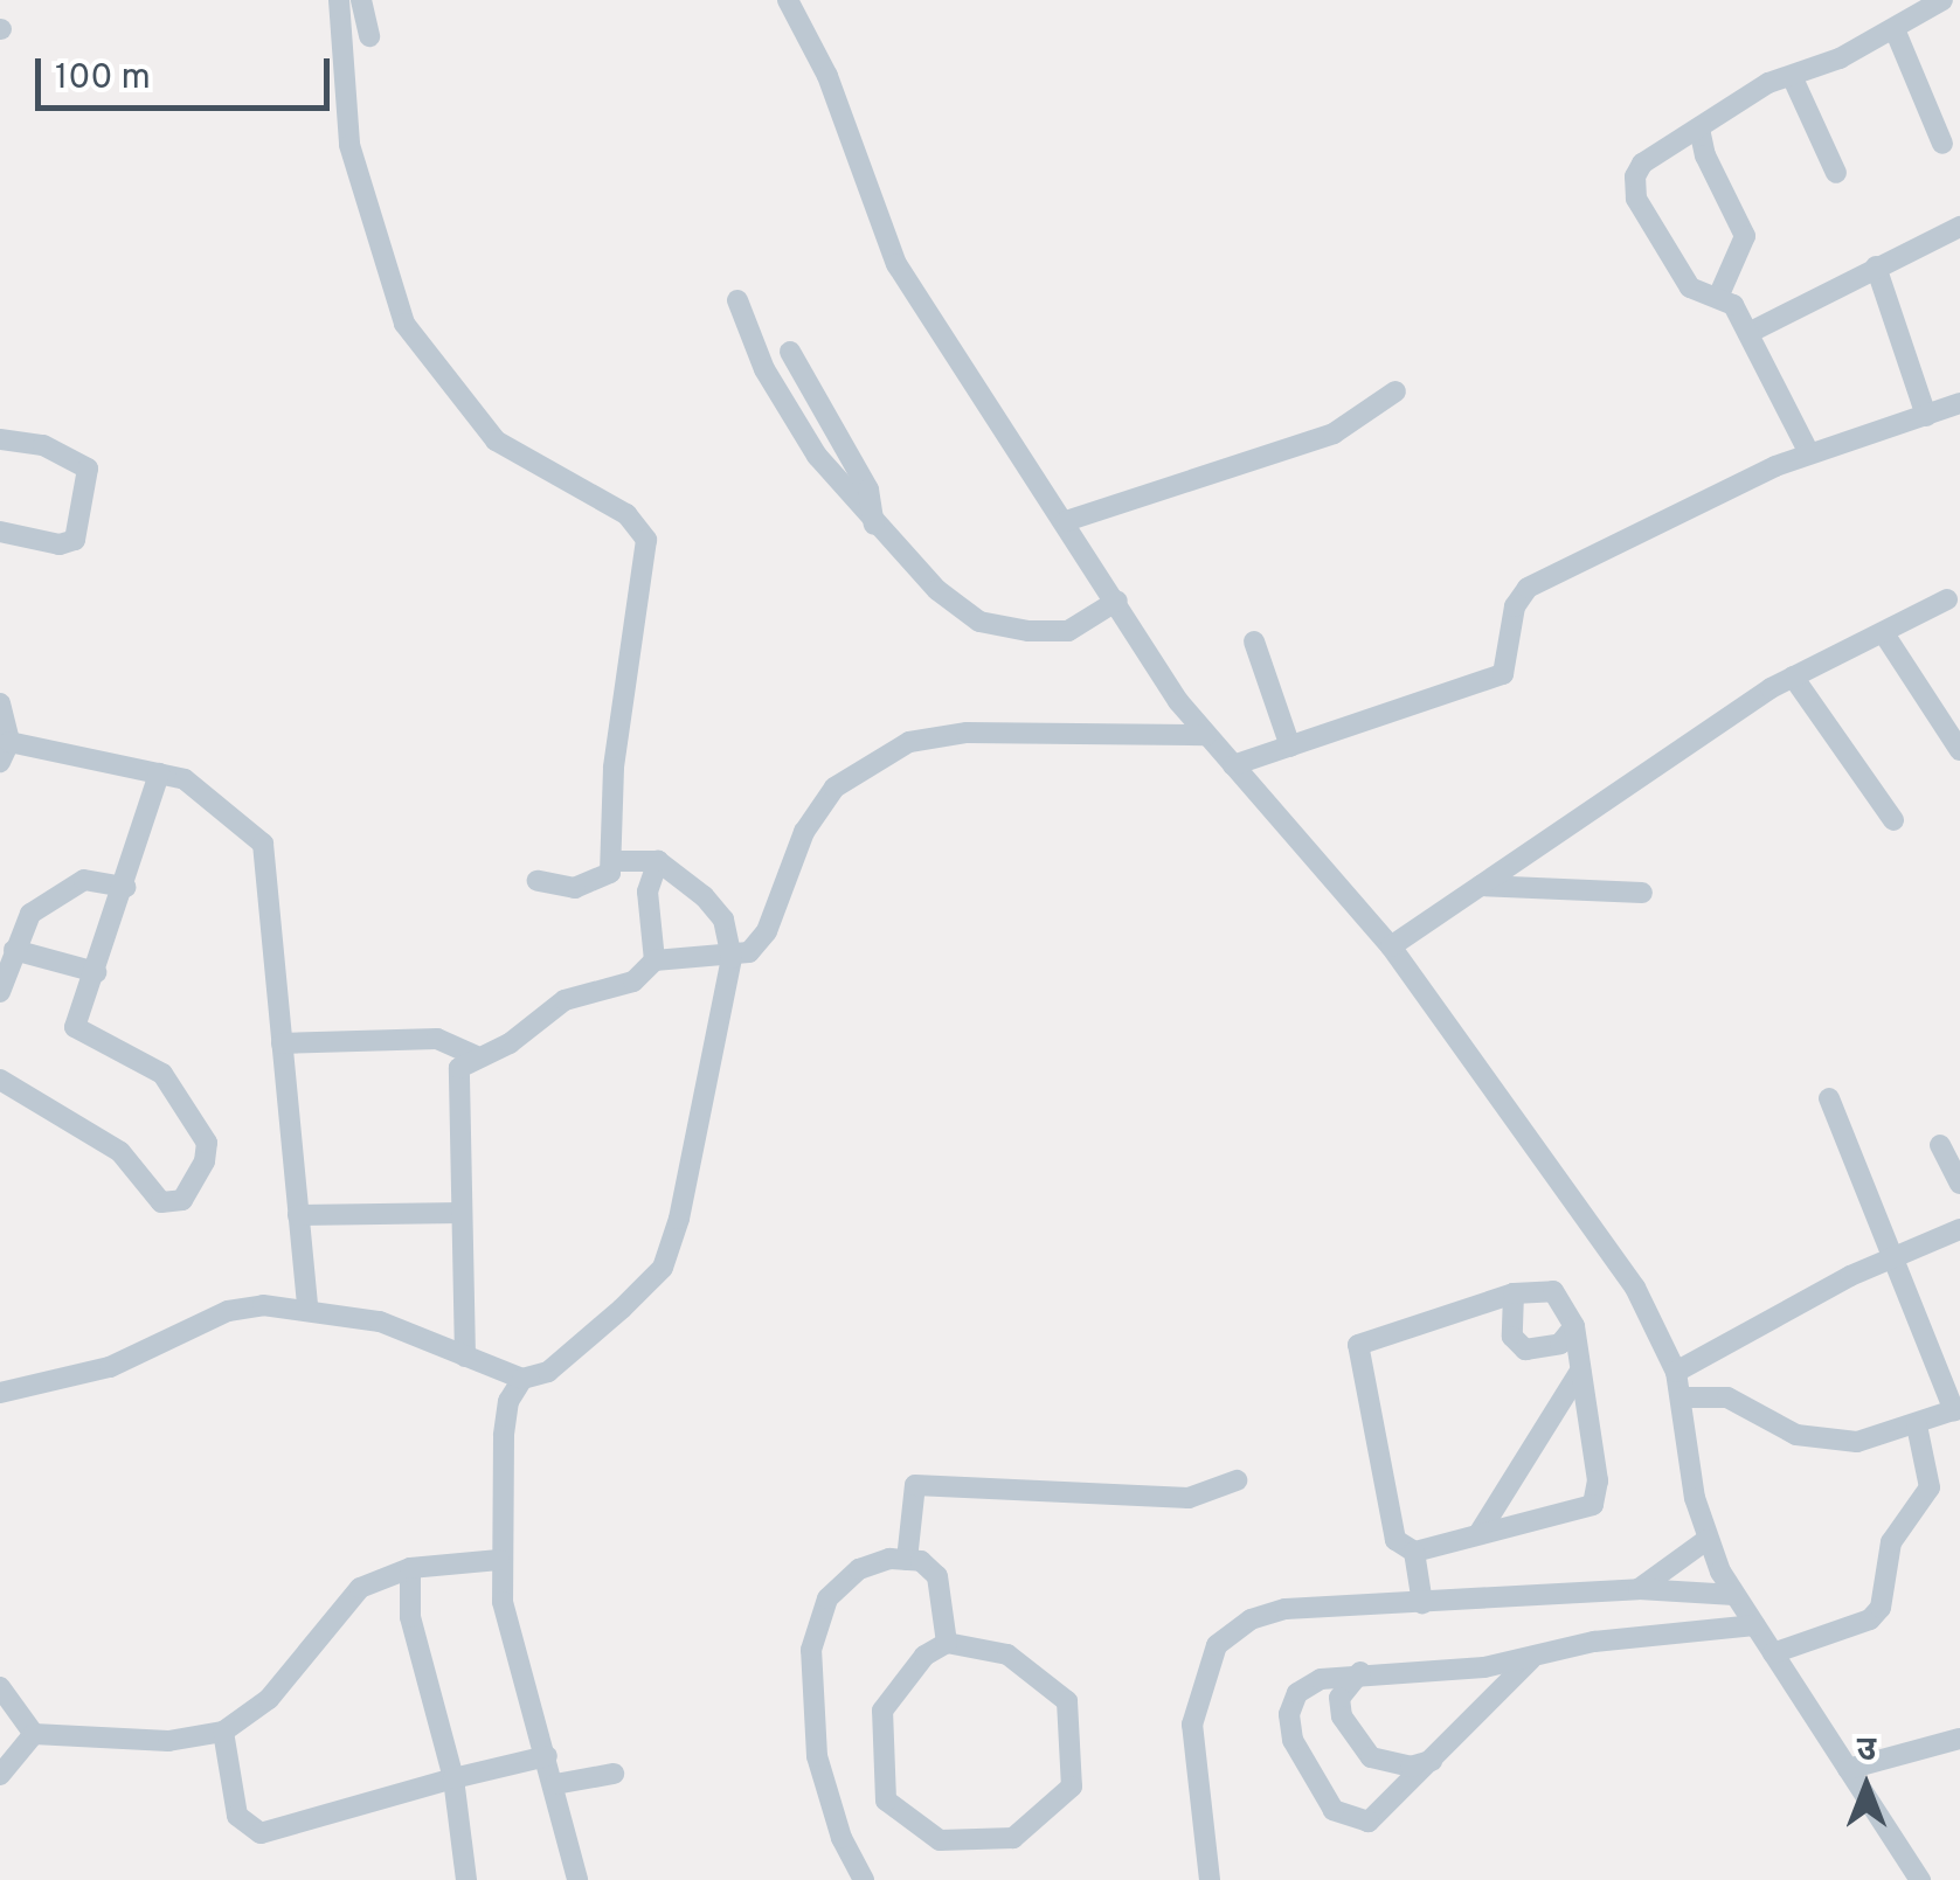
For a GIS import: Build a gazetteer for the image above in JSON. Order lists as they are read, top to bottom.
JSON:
{
  "scale_bar": "100 m",
  "north": "top"
}
